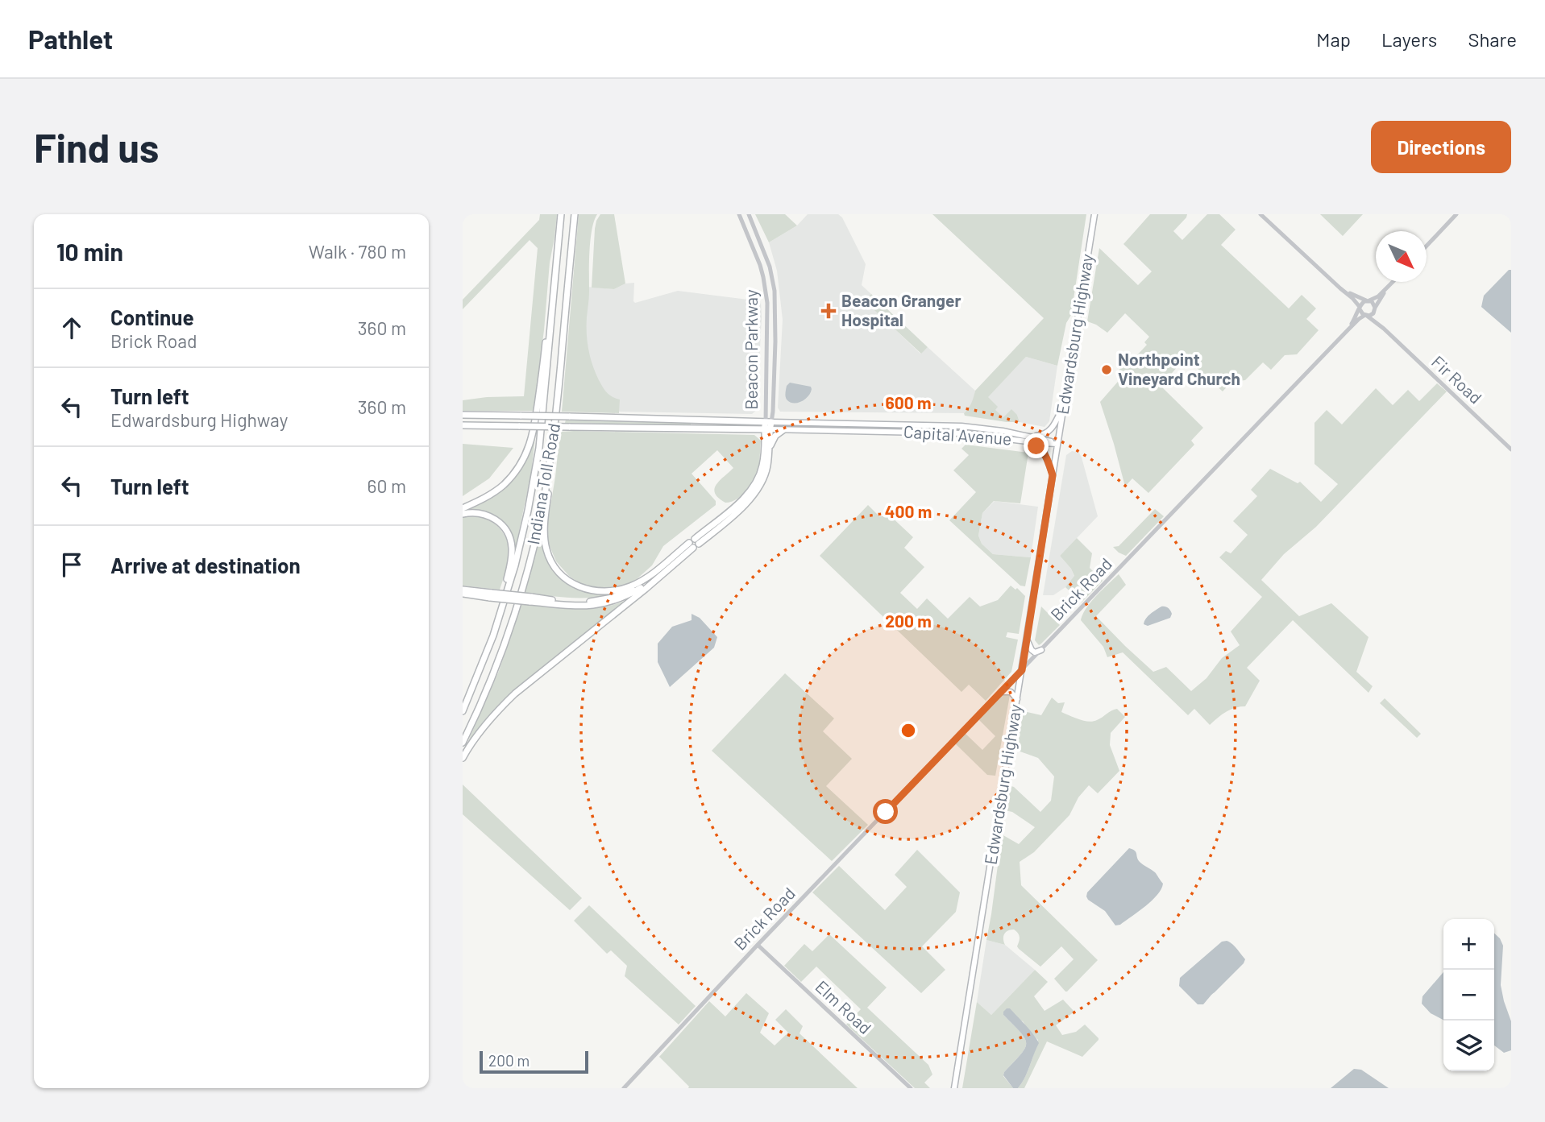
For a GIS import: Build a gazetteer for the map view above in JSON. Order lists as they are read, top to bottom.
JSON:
{
  "streets": {
    "highway": ["Capital Avenue", "Indiana Toll Road"],
    "main road": ["Edwardsburg Highway"],
    "street": [
      "Beacon Parkway",
      "Fir Road",
      "Brick Road",
      "Elm Road"
    ]
  },
  "crossings": [
    ["Edwardsburg Highway", "Capital Avenue"],
    ["Edwardsburg Highway", "Brick Road"],
    ["Beacon Parkway", "Capital Avenue"],
    ["Fir Road", "Brick Road"],
    ["Brick Road", "Elm Road"]
  ],
  "places": {
    "health": ["Beacon Granger Hospital"],
    "other": ["Northpoint Vineyard Church"]
  },
  "scale_bar": "200 m",
  "north": "bottom right",
  "page": {
    "header": "Pathlet",
    "nav": ["Map", "Layers", "Share"],
    "buttons": "Directions",
    "title": "Find us",
    "heading": ["10 min", "Walk · 780 m"],
    "list": [
      ["Continue", "Brick Road", "360 m"],
      ["Turn left", "Edwardsburg Highway", "360 m"],
      ["Turn left", "60 m"],
      "Arrive at destination"
    ],
    "map_buttons": ["+", "−"],
    "scale": "200 m"
  },
  "rings": ["600 m", "400 m", "200 m"]
}
